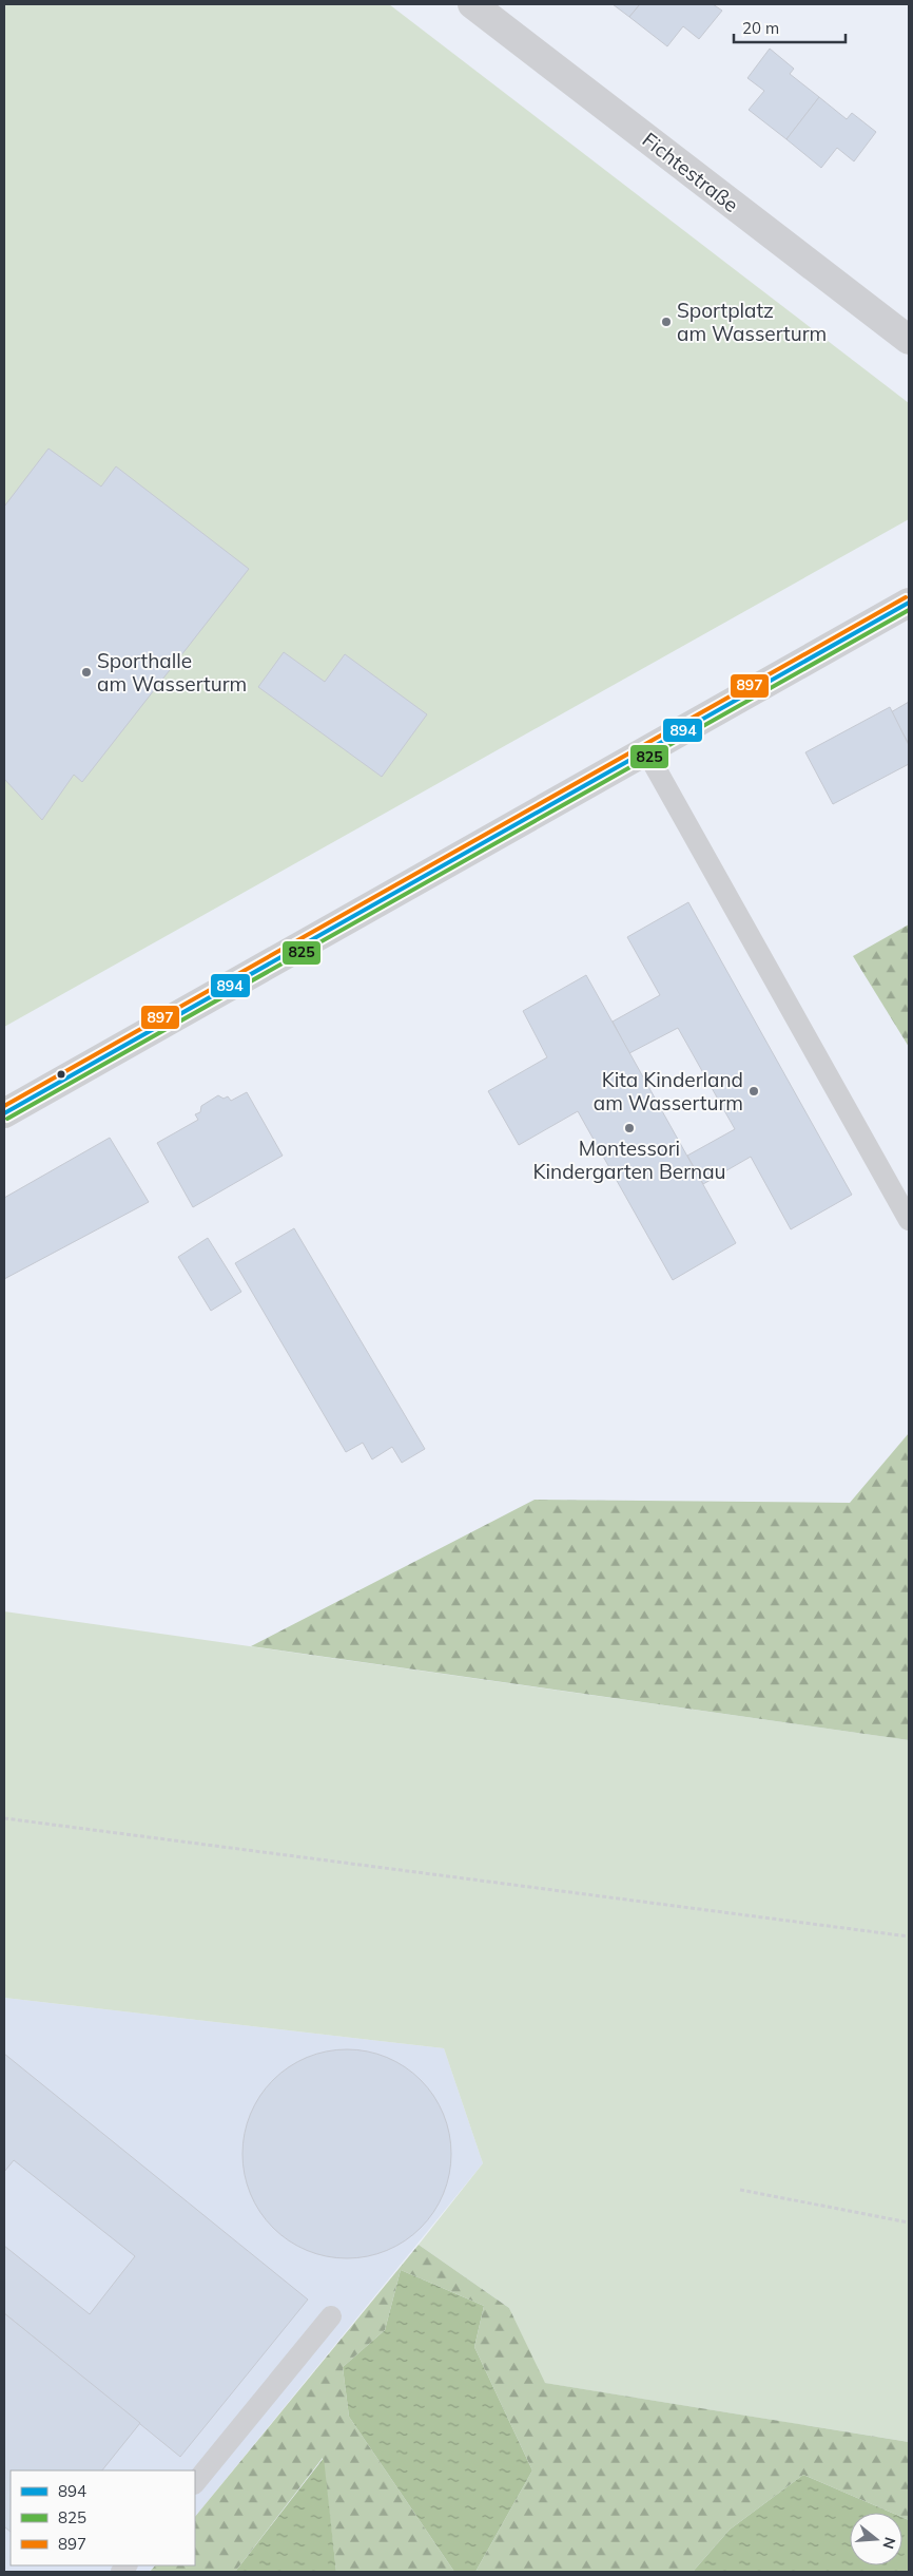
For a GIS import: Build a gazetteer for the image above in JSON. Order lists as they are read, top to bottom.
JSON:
{
  "streets": {
    "main road": ["Fichtestraße"]
  },
  "places": [
    "Sportplatz am Wasserturm",
    "Sporthalle am Wasserturm",
    "Kita Kinderland am Wasserturm",
    "Montessori Kindergarten Bernau"
  ],
  "lines": ["transit line 897", "transit line 894", "transit line 825"],
  "legend": ["894", "825", "897"],
  "scale_bar": "20 m",
  "north": "right"
}
